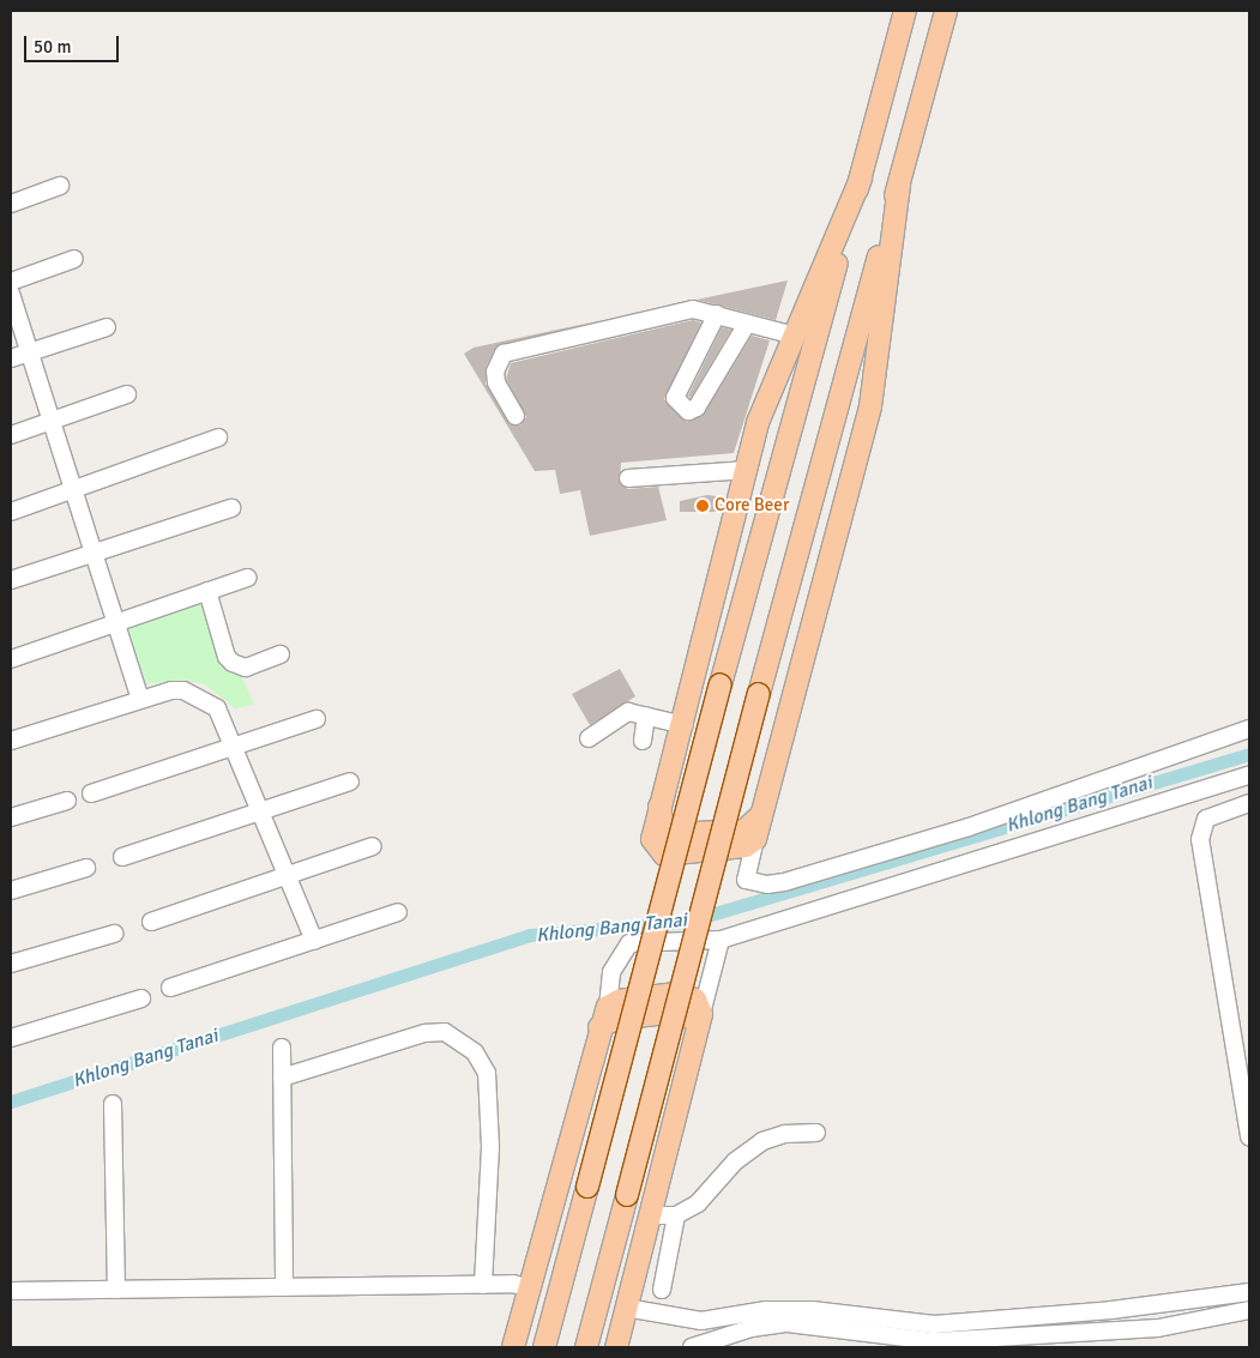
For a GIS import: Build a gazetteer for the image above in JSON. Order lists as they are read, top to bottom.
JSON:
{
  "water": ["Khlong Bang Tanai"],
  "places": ["Core Beer"],
  "scale_bar": "50 m"
}
